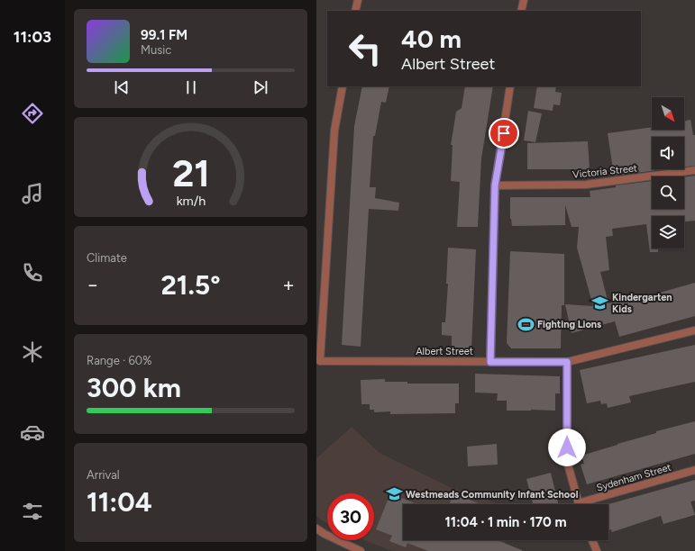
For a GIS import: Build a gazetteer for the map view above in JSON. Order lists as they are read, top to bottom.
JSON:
{
  "streets": {
    "street": ["Victoria Street", "Albert Street", "Sydenham Street"]
  },
  "places": {
    "school or university": ["Kindergarten Kids", "Westmeads Community Infant School"],
    "sports": ["Fighting Lions"]
  },
  "north": "bottom right",
  "page": {
    "tabs": "11:03",
    "turn": ["40 m", "Albert Street"],
    "song": ["99.1 FM", "Music"],
    "tile": [
      "Climate",
      ["Range · 60%", "300 km"],
      ["Arrival", "11:04"]
    ],
    "heat": ["−", "21.5°", "+"],
    "limit": "30",
    "trip": "11:04 · 1 min · 170 m",
    "gauge": ["21", "km/h"]
  }
}
